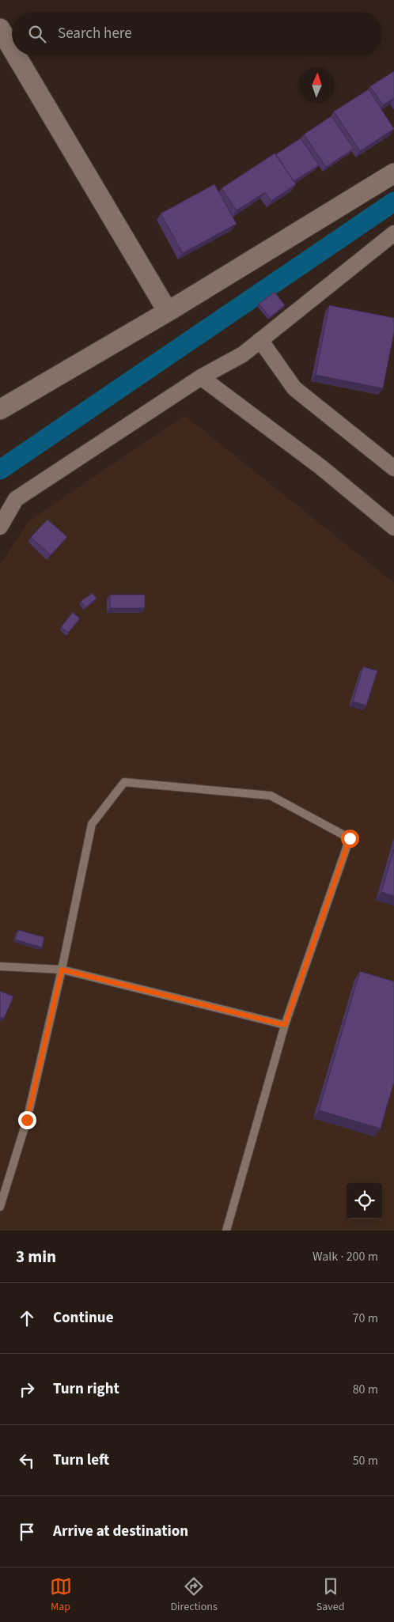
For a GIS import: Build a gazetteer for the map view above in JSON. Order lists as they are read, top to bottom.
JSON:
{
  "north": "top",
  "page": {
    "search": "Search here",
    "heading": ["3 min", "Walk · 200 m"],
    "list": [
      ["Continue", "70 m"],
      ["Turn right", "80 m"],
      ["Turn left", "50 m"],
      "Arrive at destination"
    ],
    "nav": ["Map", "Directions", "Saved"]
  }
}
